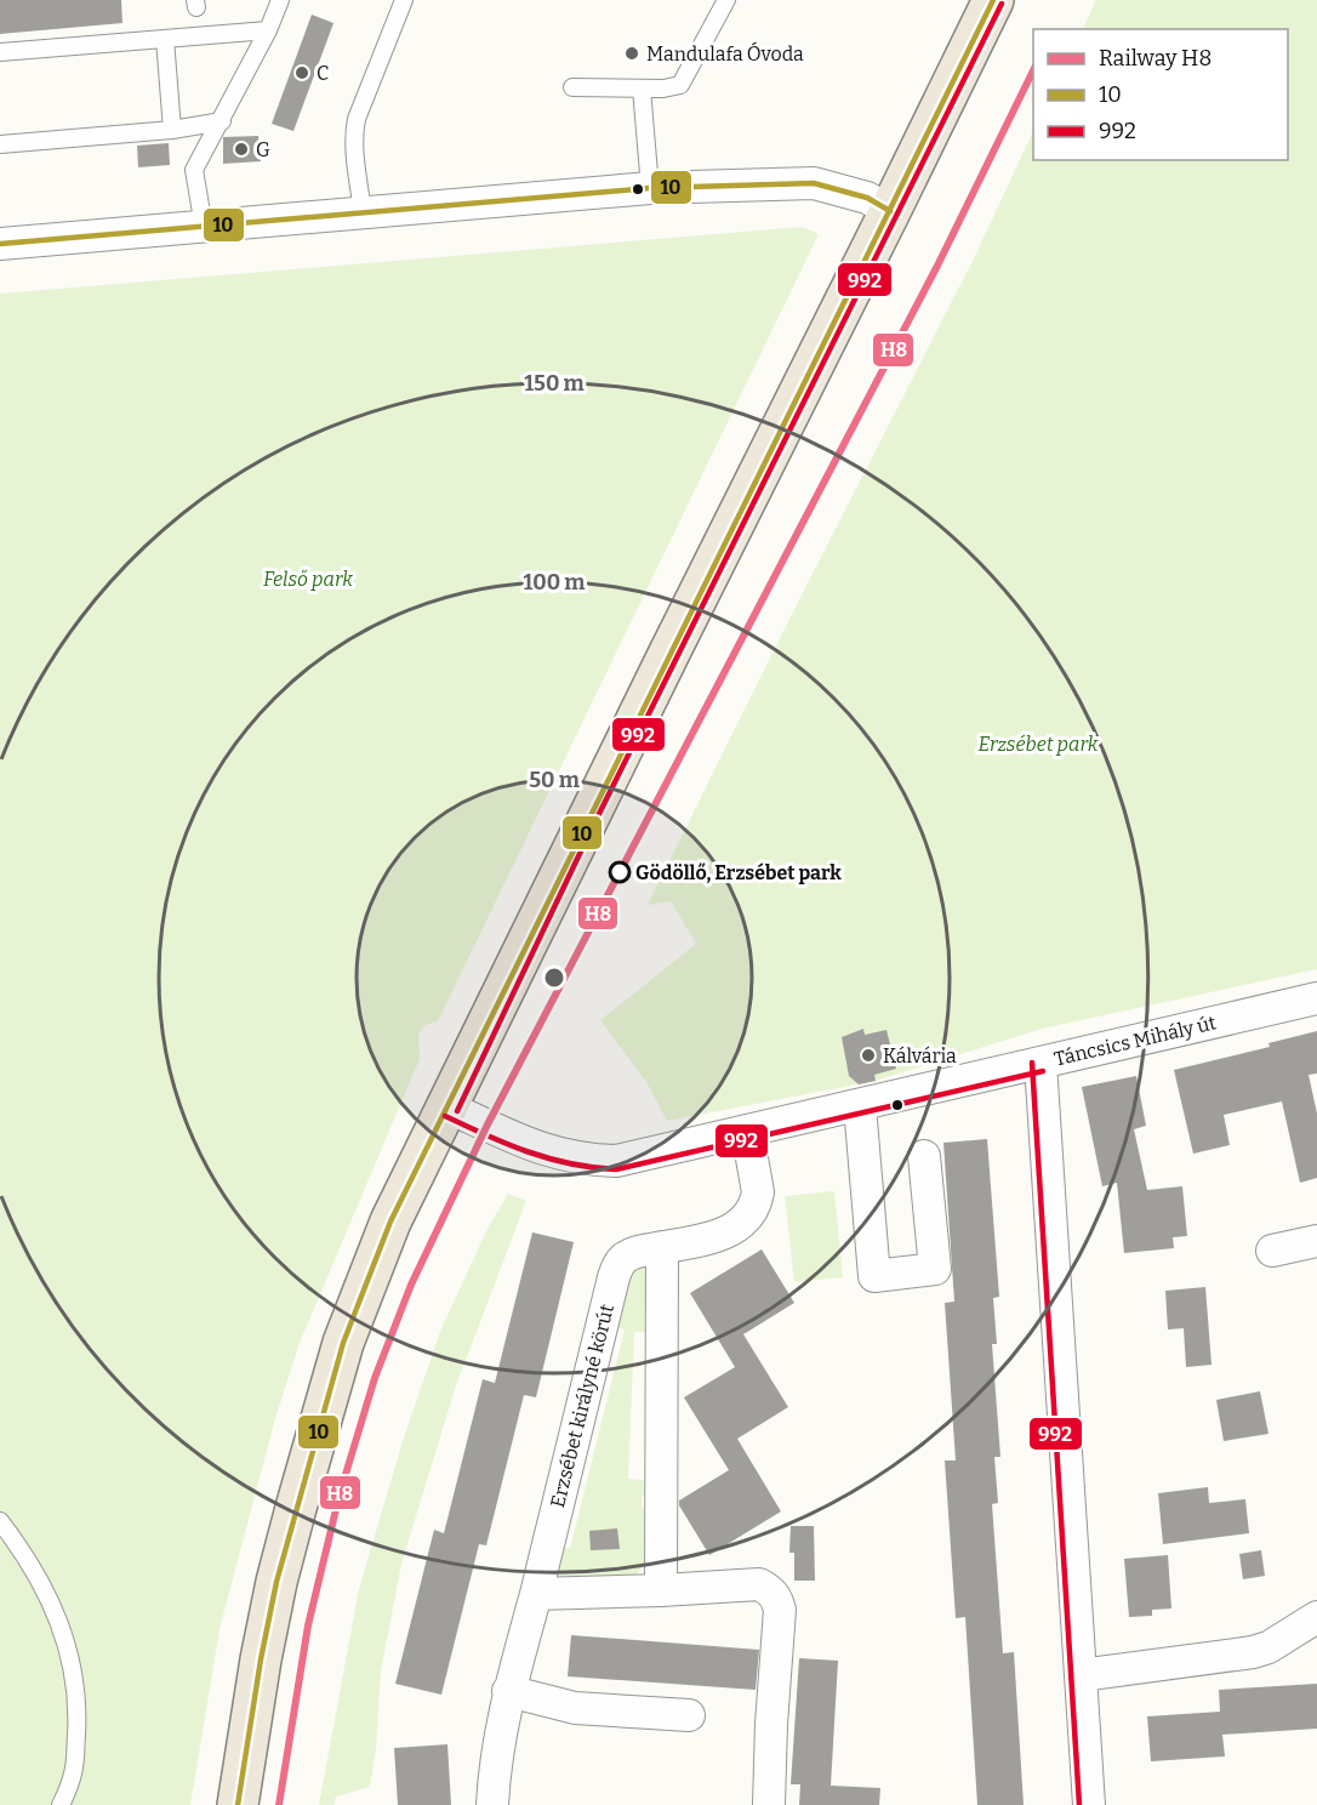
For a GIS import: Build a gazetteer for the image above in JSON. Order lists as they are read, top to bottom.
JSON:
{
  "streets": {
    "street": ["Táncsics Mihály út", "Erzsébet királyné körút"]
  },
  "crossings": [
    ["Táncsics Mihály út", "Erzsébet királyné körút"]
  ],
  "parks": ["Felső park", "Erzsébet park"],
  "places": [
    "Mandulafa Óvoda",
    "C",
    "G",
    "Gödöllő, Erzsébet park",
    "Kálvária"
  ],
  "lines": ["transit line 10", "transit line 992", "rail line H8"],
  "legend": ["Railway H8", "10", "992"],
  "rings": ["150 m", "100 m", "50 m"]
}
